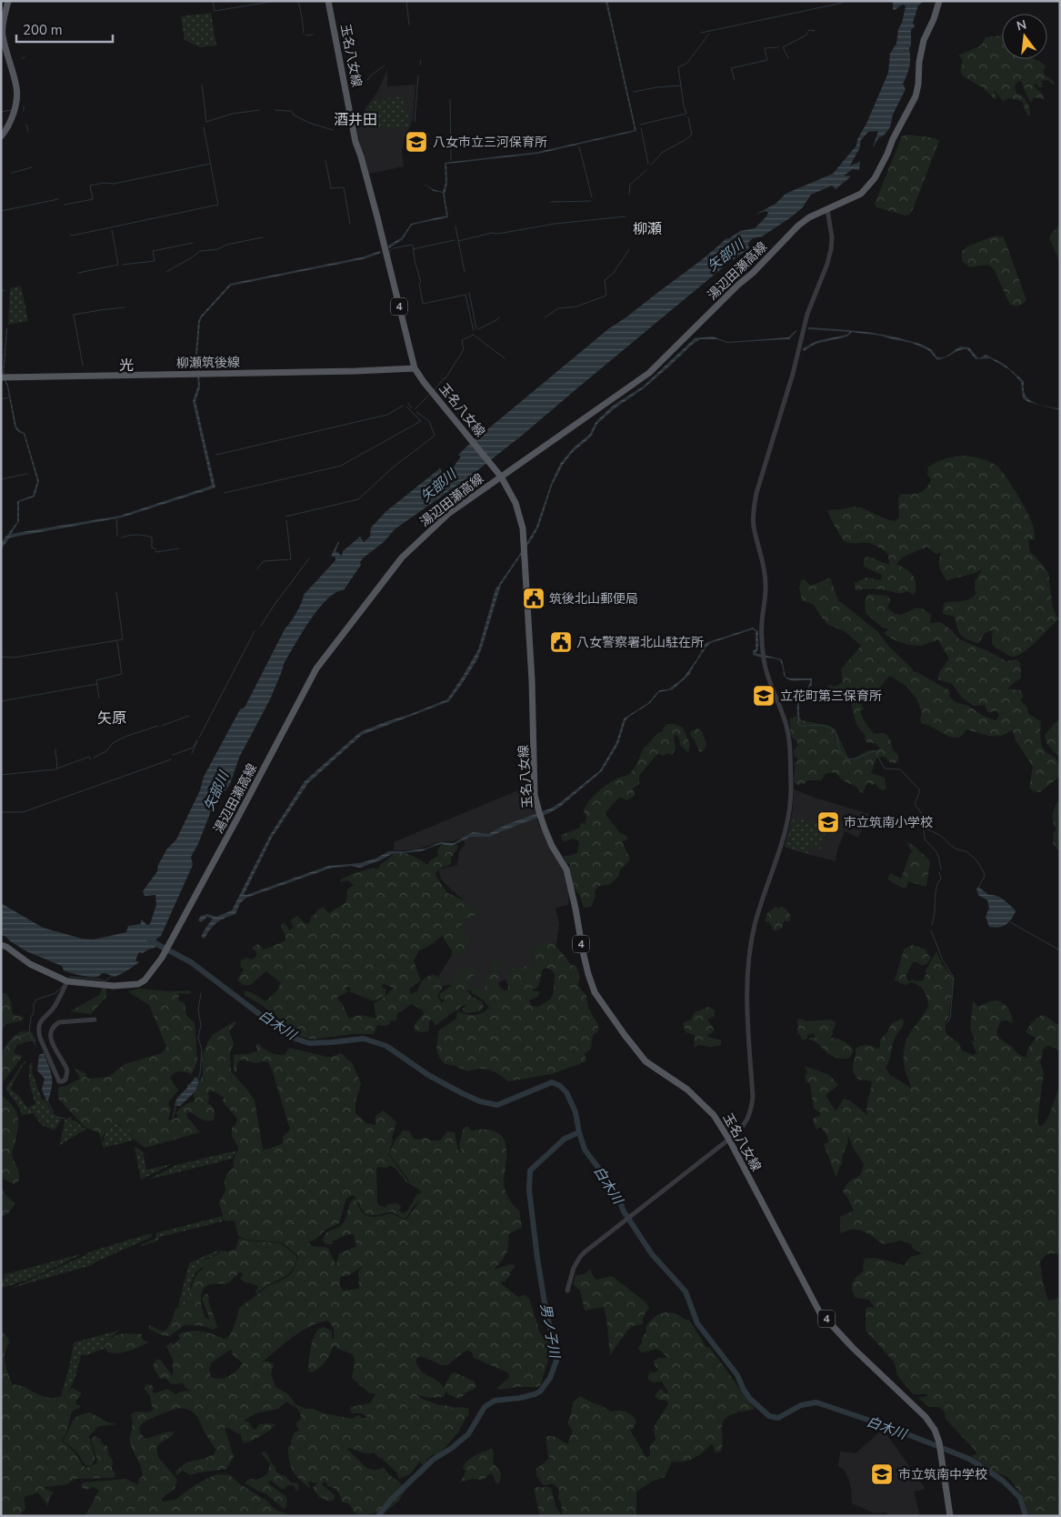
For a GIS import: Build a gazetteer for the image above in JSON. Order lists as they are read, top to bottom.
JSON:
{
  "streets": {
    "main road": [
      "玉名八女線",
      "湯辺田瀬高線",
      "4",
      "柳瀬筑後線"
    ]
  },
  "crossings": [
    ["玉名八女線", "湯辺田瀬高線"],
    ["玉名八女線", "柳瀬筑後線"]
  ],
  "districts": [
    "酒井田",
    "柳瀬",
    "光",
    "矢原"
  ],
  "water": ["矢部川", "白木川", "男ノ子川"],
  "places": {
    "school or university": [
      "八女市立三河保育所",
      "立花町第三保育所",
      "市立筑南小学校",
      "市立筑南中学校"
    ],
    "public building": ["筑後北山郵便局", "八女警察署北山駐在所"]
  },
  "scale_bar": "200 m",
  "north": "top"
}
